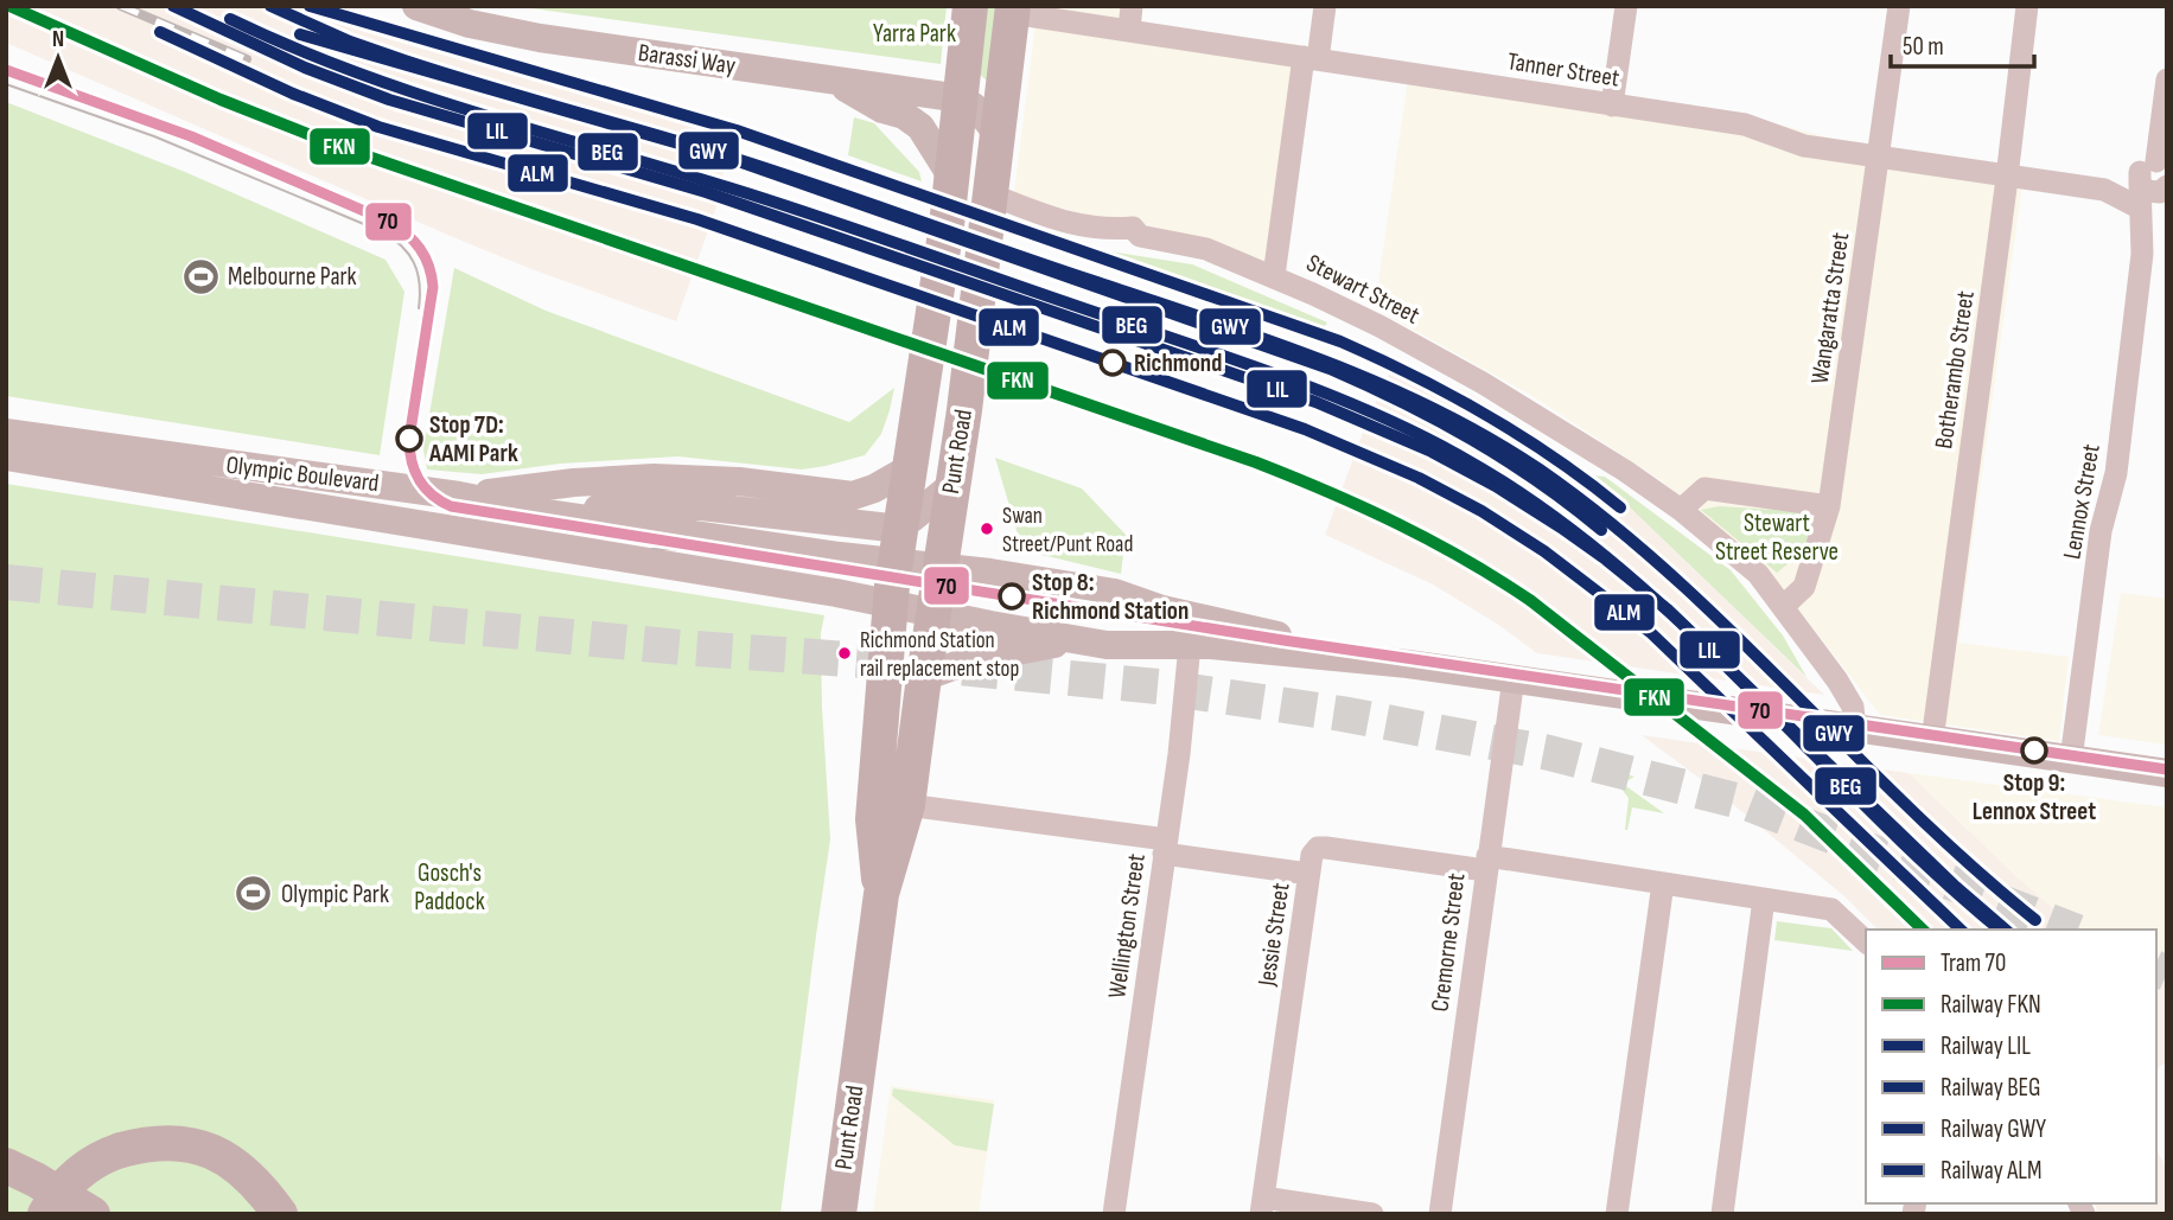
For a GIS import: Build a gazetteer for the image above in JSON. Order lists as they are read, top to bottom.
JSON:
{
  "streets": {
    "highway": ["Punt Road"],
    "main road": ["Barassi Way", "Olympic Boulevard"],
    "street": [
      "Tanner Street",
      "Stewart Street",
      "Wangaratta Street",
      "Botherambo Street",
      "Lennox Street",
      "Wellington Street",
      "Jessie Street",
      "Cremorne Street"
    ]
  },
  "crossings": [
    ["Barassi Way", "Punt Road"],
    ["Tanner Street", "Wangaratta Street"],
    ["Tanner Street", "Botherambo Street"],
    ["Tanner Street", "Punt Road"],
    ["Tanner Street", "Lennox Street"],
    ["Stewart Street", "Wangaratta Street"],
    ["Stewart Street", "Punt Road"],
    ["Punt Road", "Olympic Boulevard"],
    ["Jessie Street", "Cremorne Street"]
  ],
  "parks": ["Yarra Park", "Stewart Street Reserve", "Gosch's Paddock"],
  "places": {
    "sports": ["Melbourne Park", "Olympic Park"],
    "other": [
      "Richmond",
      "Stop 7D: AAMI Park",
      "Swan Street/Punt Road",
      "Stop 8: Richmond Station",
      "Richmond Station rail replacement stop",
      "Stop 9: Lennox Street"
    ]
  },
  "lines": [
    "rail line FKN",
    "rail line LIL",
    "rail line GWY",
    "rail line BEG",
    "rail line ALM",
    "tram line 70"
  ],
  "legend": [
    "Tram 70",
    "Railway FKN",
    "Railway LIL",
    "Railway BEG",
    "Railway GWY",
    "Railway ALM"
  ],
  "scale_bar": "50 m",
  "north": "top"
}
